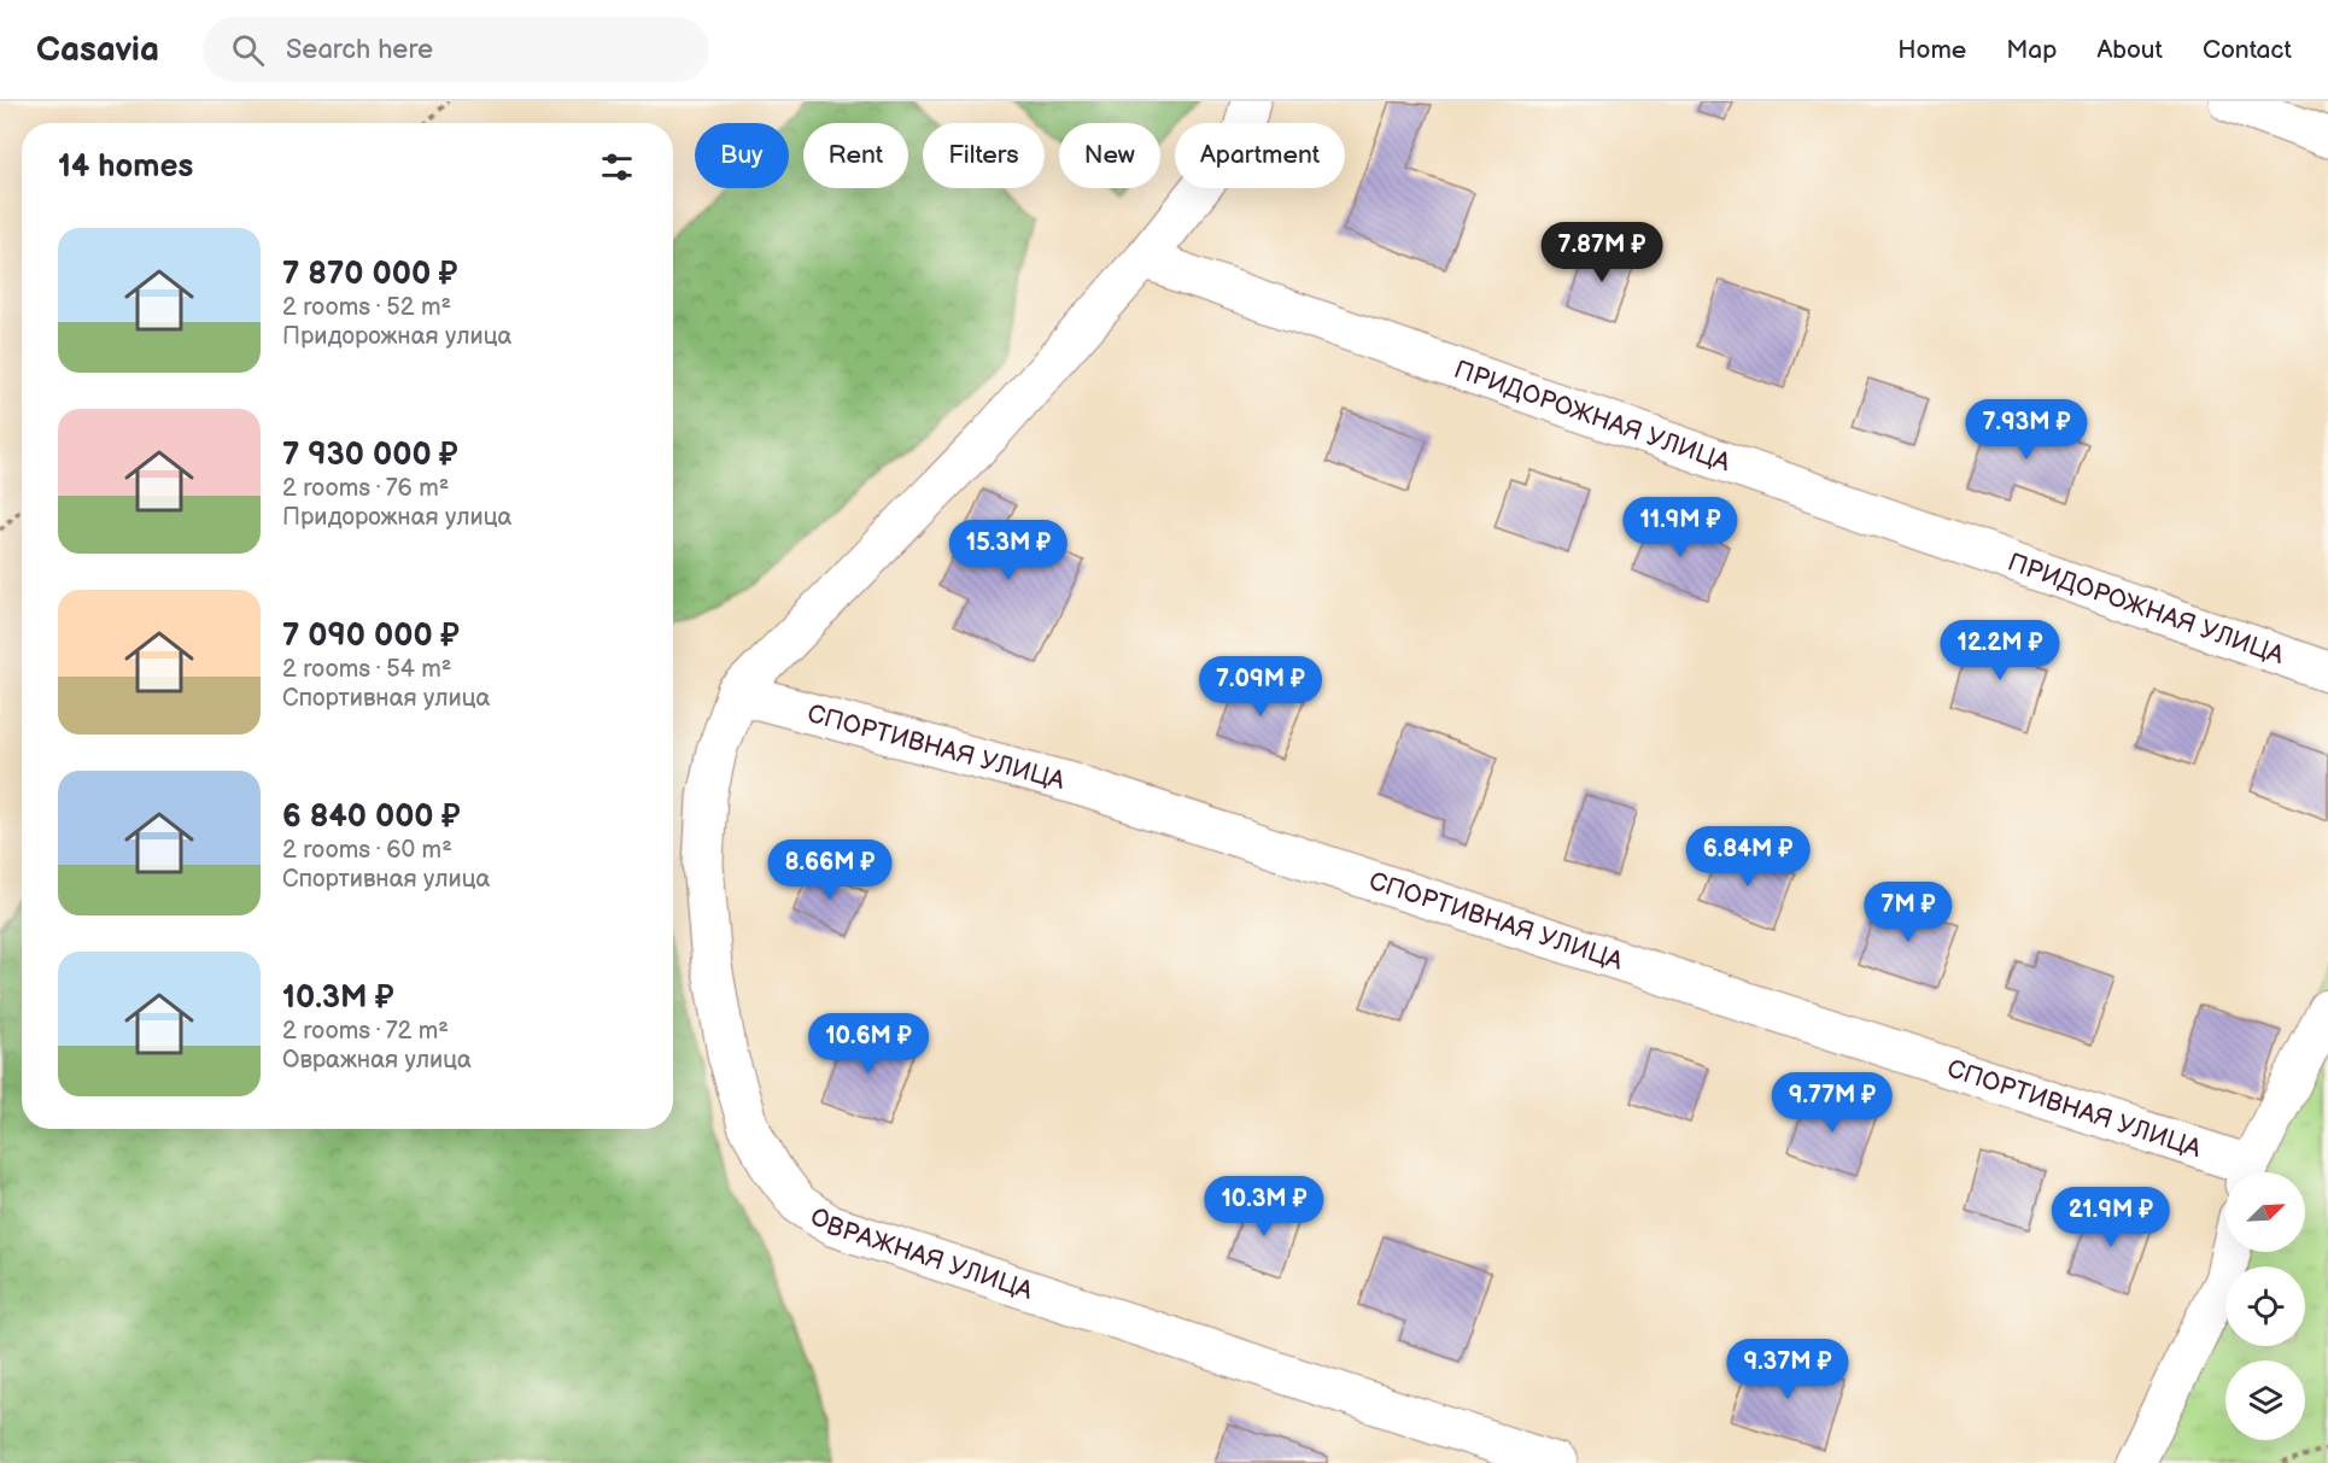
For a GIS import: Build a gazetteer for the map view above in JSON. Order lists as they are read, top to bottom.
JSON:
{
  "streets": {
    "street": ["ПРИДОРОЖНАЯ УЛИЦА", "СПОРТИВНАЯ УЛИЦА", "ОВРАЖНАЯ УЛИЦА"]
  },
  "crossings": [
    ["СПОРТИВНАЯ УЛИЦА", "ОВРАЖНАЯ УЛИЦА"]
  ],
  "north": "top right",
  "page": {
    "header": "Casavia",
    "search": "Search here",
    "nav": [
      "Home",
      "Map",
      "About",
      "Contact"
    ],
    "chip": [
      "Buy",
      "Rent",
      "Filters",
      "New",
      "Apartment"
    ],
    "heading": "14 homes",
    "list": [
      {
        "name": "7 870 000 ₽",
        "note": "2 rooms · 52 m² · Придорожная улица"
      },
      {
        "name": "7 930 000 ₽",
        "note": "2 rooms · 76 m² · Придорожная улица"
      },
      {
        "name": "7 090 000 ₽",
        "note": "2 rooms · 54 m² · Спортивная улица"
      },
      {
        "name": "6 840 000 ₽",
        "note": "2 rooms · 60 m² · Спортивная улица"
      },
      {
        "name": "10.3M ₽",
        "note": "2 rooms · 72 m² · Овражная улица"
      }
    ],
    "price": [
      "7.87M ₽",
      "7.93M ₽",
      "11.9M ₽",
      "15.3M ₽",
      "12.2M ₽",
      "7.09M ₽",
      "6.84M ₽",
      "8.66M ₽",
      "7M ₽",
      "10.6M ₽",
      "9.77M ₽",
      "10.3M ₽",
      "21.9M ₽",
      "9.37M ₽"
    ]
  }
}
